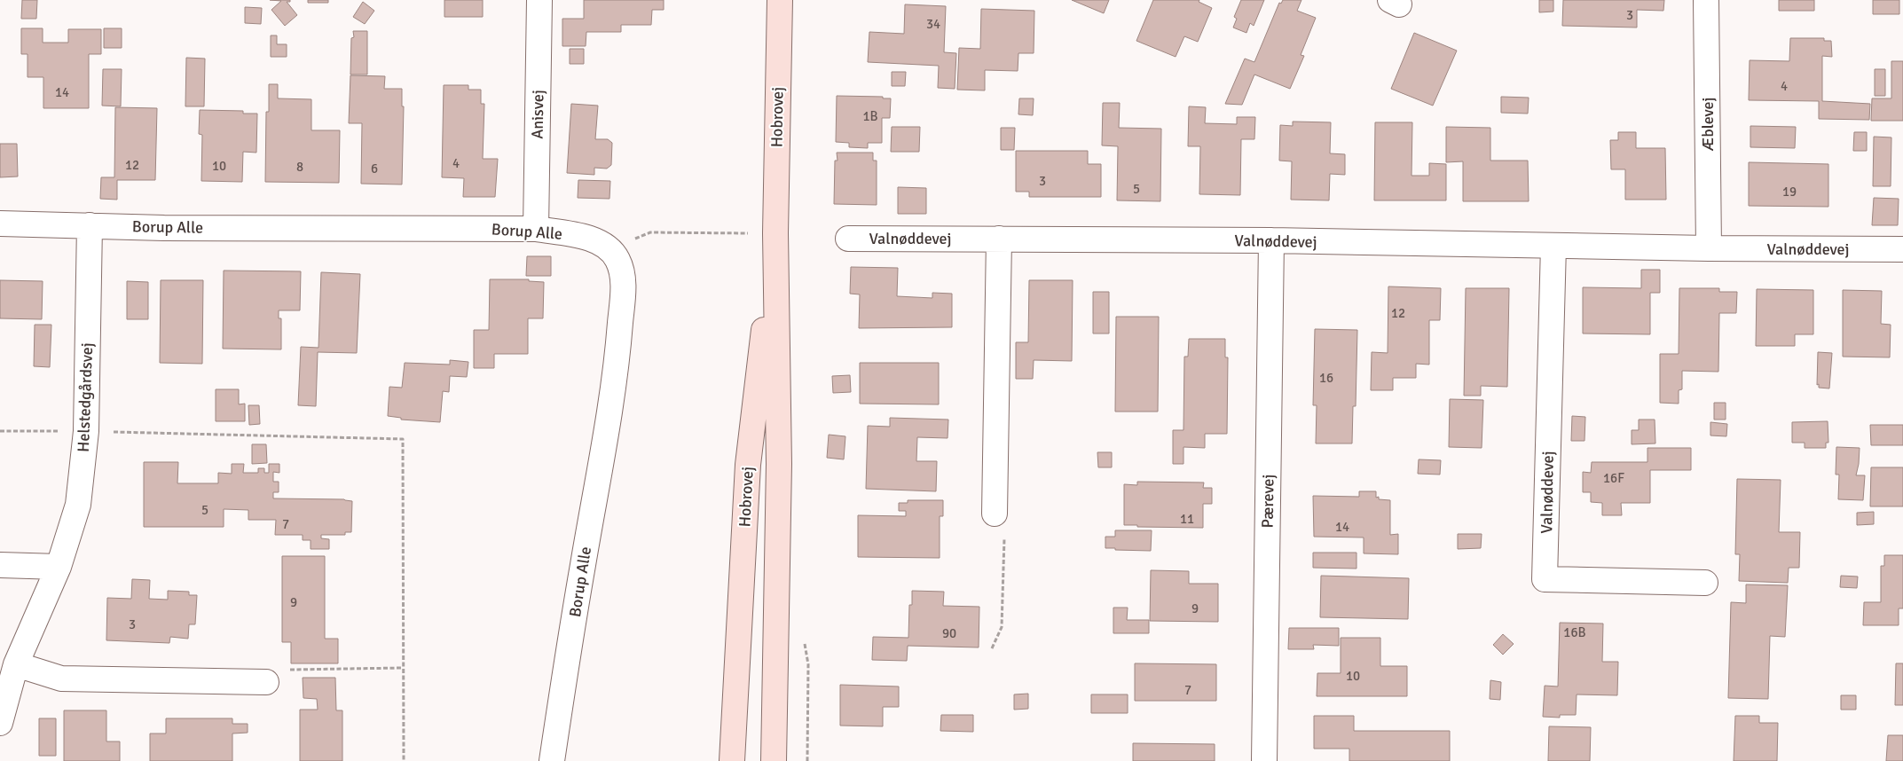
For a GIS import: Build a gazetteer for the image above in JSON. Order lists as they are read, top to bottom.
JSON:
{
  "streets": {
    "main road": ["Hobrovej"],
    "street": [
      "Anisvej",
      "Æblevej",
      "Borup Alle",
      "Valnøddevej",
      "Helstedgårdsvej",
      "Pærevej"
    ]
  },
  "crossings": [
    ["Anisvej", "Borup Alle"],
    ["Æblevej", "Valnøddevej"],
    ["Borup Alle", "Helstedgårdsvej"],
    ["Valnøddevej", "Pærevej"]
  ],
  "house_numbers": [
    "3",
    "34",
    "4",
    "14",
    "1B",
    "4",
    "12",
    "10",
    "8",
    "6",
    "3",
    "5",
    "19",
    "12",
    "16",
    "16F",
    "5",
    "11",
    "7",
    "14",
    "9",
    "9",
    "3",
    "16B",
    "90",
    "10",
    "7"
  ]
}
